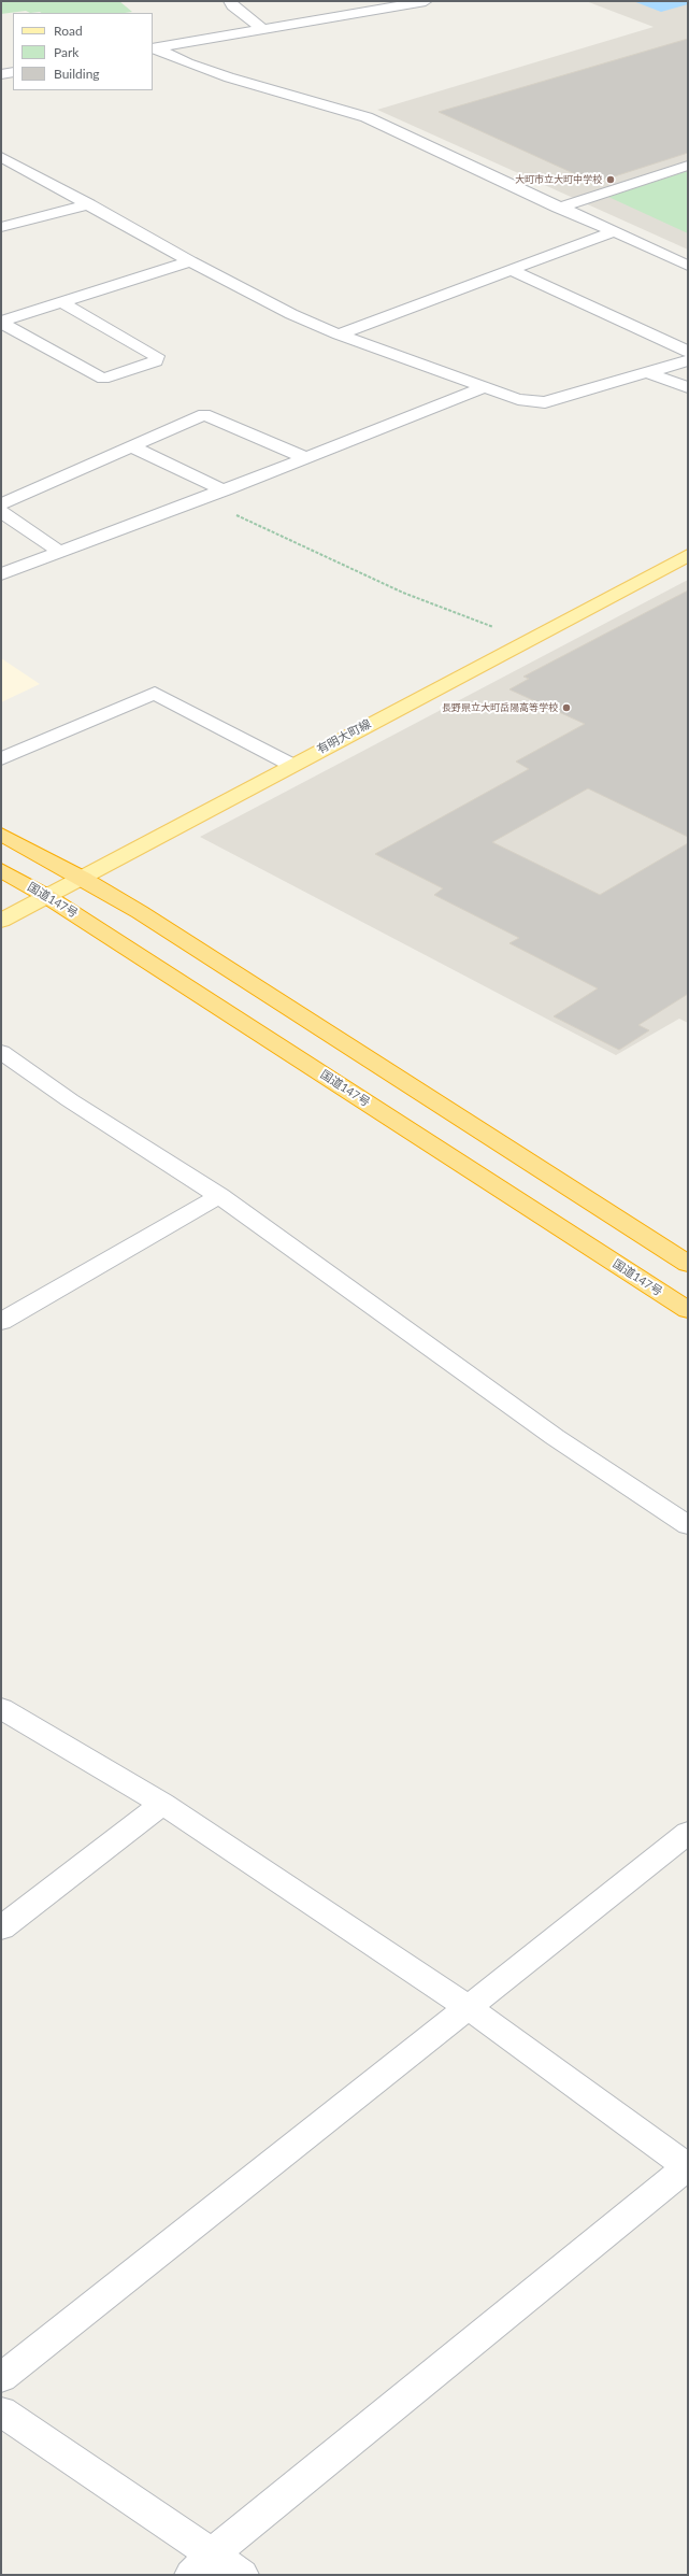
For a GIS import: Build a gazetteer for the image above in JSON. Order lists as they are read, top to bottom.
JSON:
{
  "streets": {
    "highway": ["国道147号"],
    "main road": ["有明大町線"]
  },
  "crossings": [
    ["有明大町線", "国道147号"]
  ],
  "places": ["大町市立大町中学校", "長野県立大町岳陽高等学校"],
  "legend": ["Road", "Park", "Building"]
}
